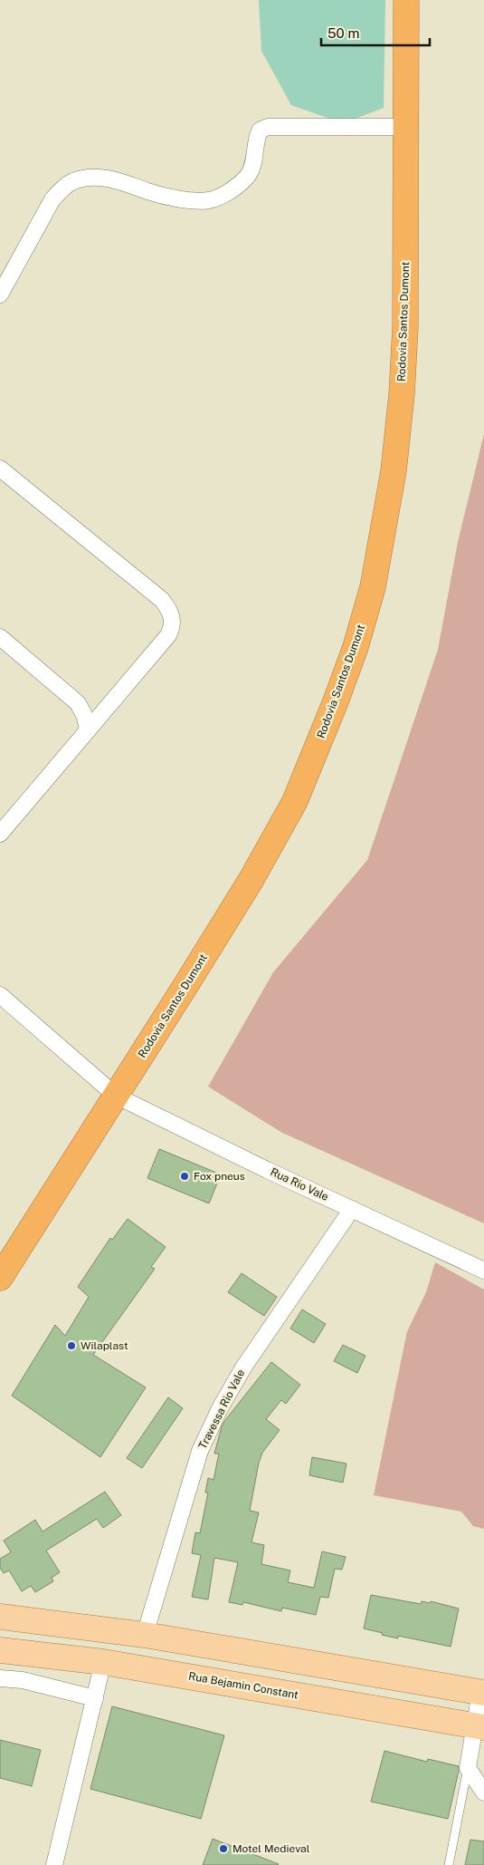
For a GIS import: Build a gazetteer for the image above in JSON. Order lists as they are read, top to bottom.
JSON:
{
  "streets": {
    "highway": ["Rodovia Santos Dumont"],
    "main road": ["Rua Bejamin Constant"],
    "street": ["Rua Rio Vale", "Travessa Rio Vale"]
  },
  "crossings": [
    ["Rodovia Santos Dumont", "Rua Rio Vale"],
    ["Rua Rio Vale", "Travessa Rio Vale"]
  ],
  "places": ["Fox pneus", "Wilaplast", "Motel Medieval"],
  "scale_bar": "50 m"
}
